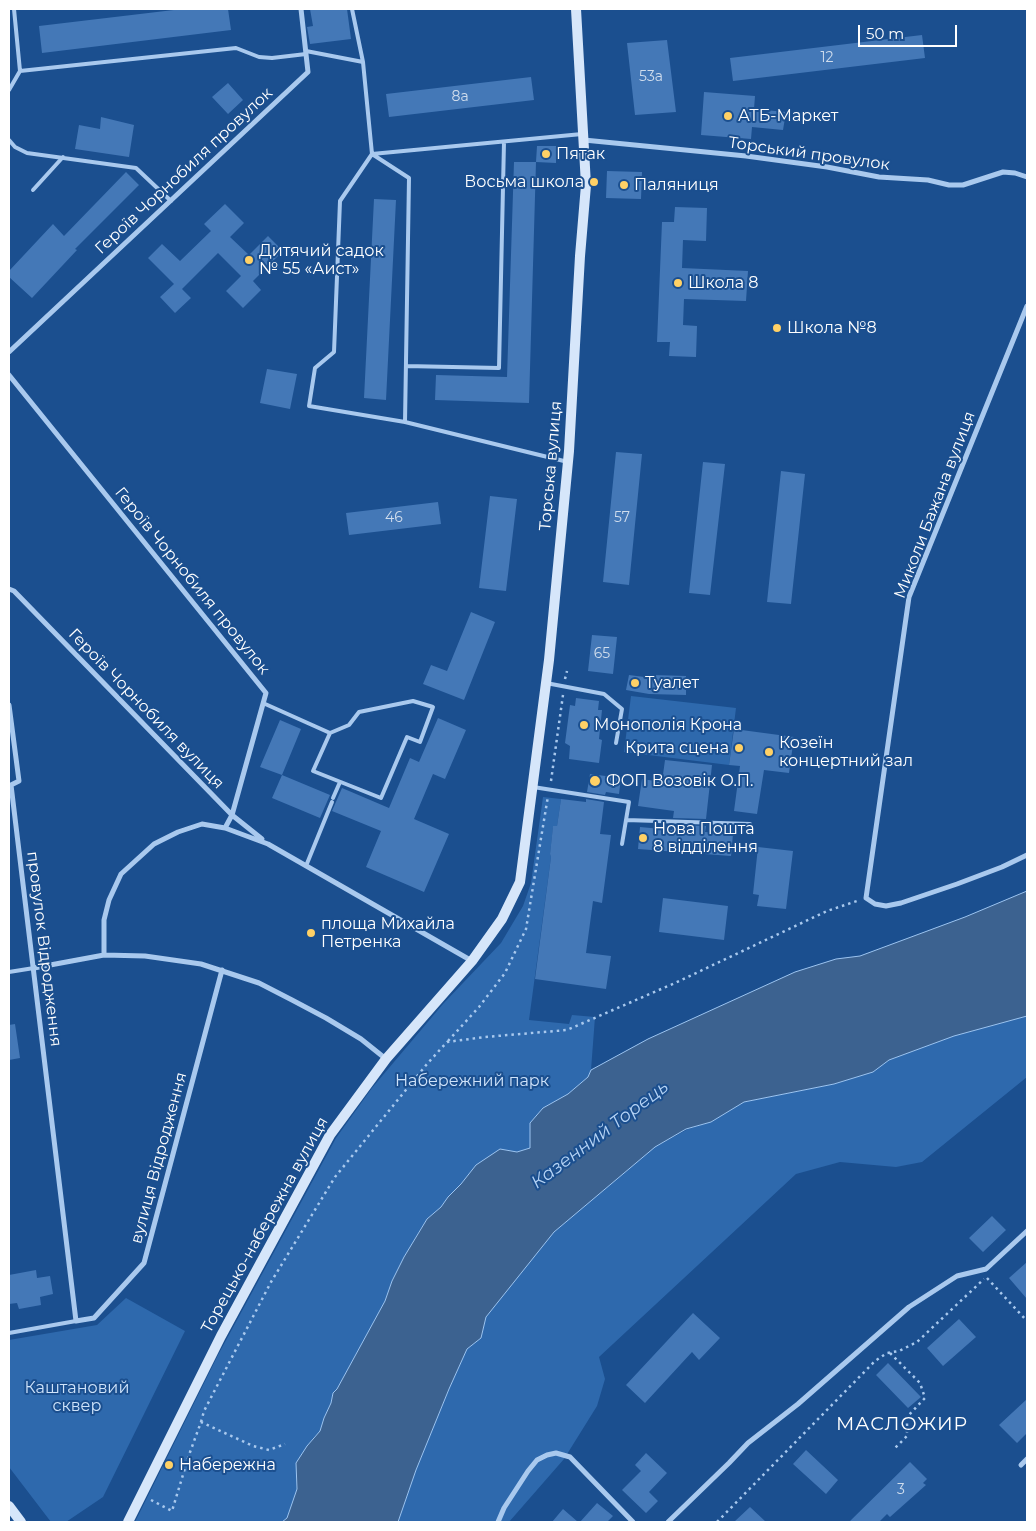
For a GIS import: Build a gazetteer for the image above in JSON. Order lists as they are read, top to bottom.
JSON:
{
  "streets": {
    "main road": ["Торська вулиця", "Торецько-набережна вулиця"],
    "street": [
      "Торський провулок",
      "Героїв Чорнобиля провулок",
      "Миколи Бажана вулиця",
      "Героїв Чорнобиля вулиця",
      "провулок Відродження",
      "вулиця Відродження"
    ]
  },
  "crossings": [
    ["Торський провулок", "Торська вулиця"],
    ["Торська вулиця", "Торецько-набережна вулиця"],
    ["провулок Відродження", "вулиця Відродження"]
  ],
  "districts": ["МАСЛОЖИР"],
  "water": ["Казенний Торець"],
  "parks": ["Набережний парк", "Каштановий сквер"],
  "places": [
    "АТБ-Маркет",
    "Пятак",
    "Восьма школа",
    "Паляниця",
    "Дитячий садок № 55 «Аист»",
    "Школа 8",
    "Школа №8",
    "Туалет",
    "Монополія Крона",
    "Крита сцена",
    "Козеїн концертний зал",
    "ФОП Возовік О.П.",
    "Нова Пошта 8 відділення",
    "площа Михайла Петренка",
    "Набережна"
  ],
  "house_numbers": [
    "12",
    "53а",
    "8а",
    "46",
    "57",
    "65",
    "3"
  ],
  "scale_bar": "50 m"
}
